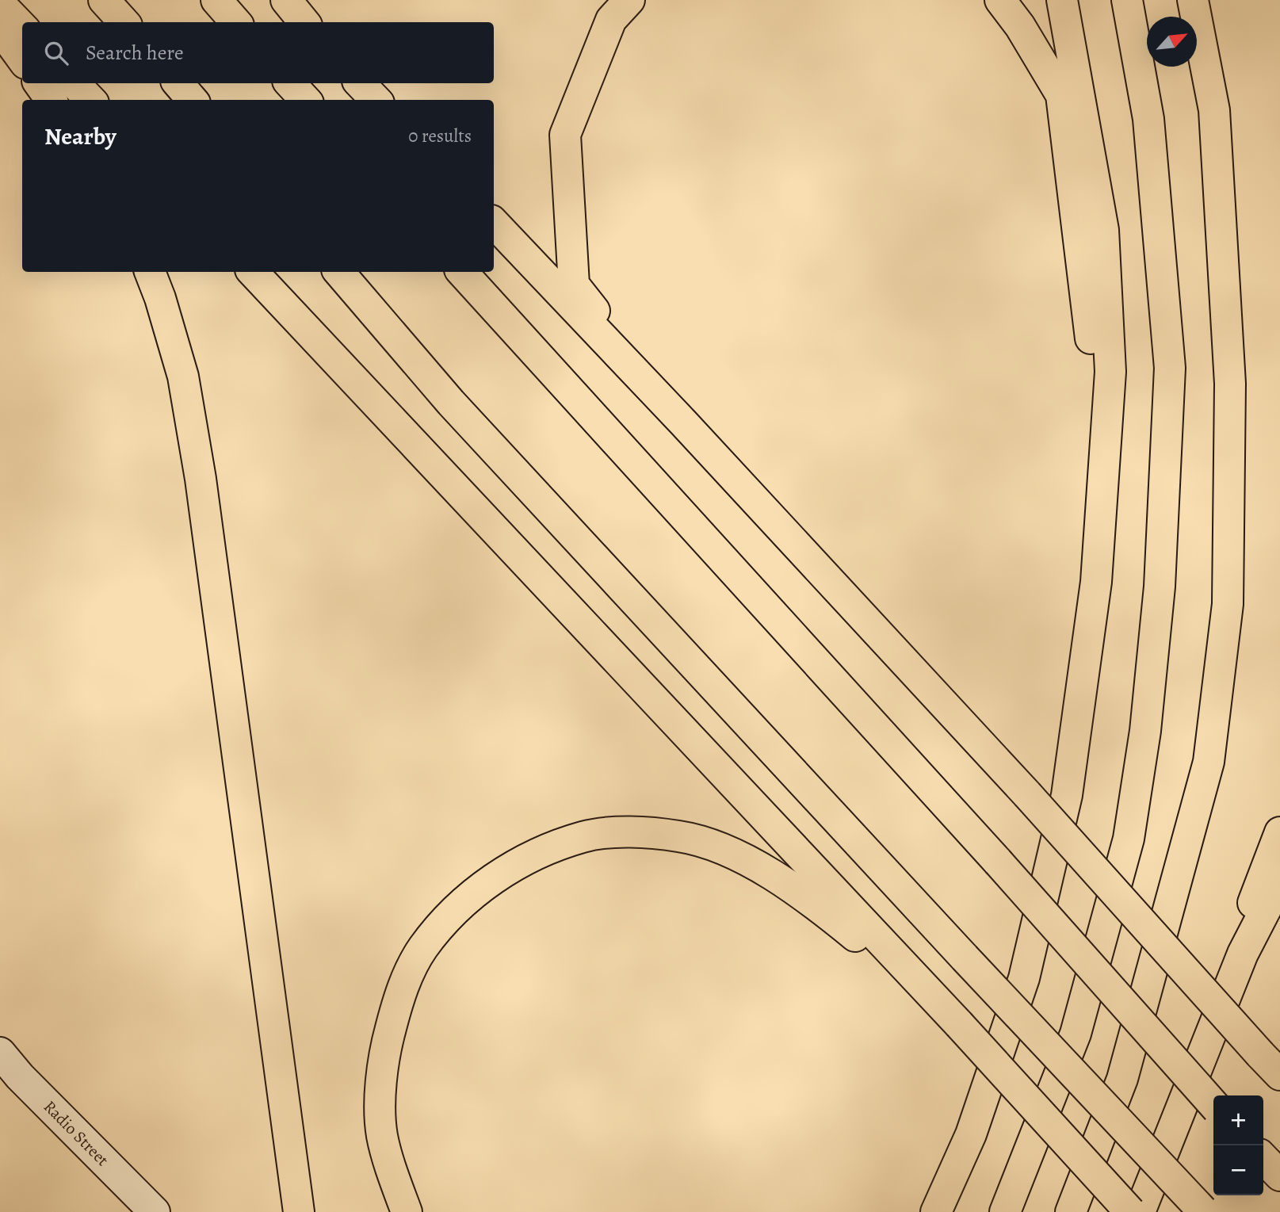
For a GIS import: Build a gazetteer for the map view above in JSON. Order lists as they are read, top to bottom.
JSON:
{
  "streets": {
    "street": ["Radio Street"]
  },
  "north": "top right",
  "page": {
    "search": "Search here",
    "heading": ["Nearby", "0 results"],
    "map_buttons": ["+", "−"]
  }
}
